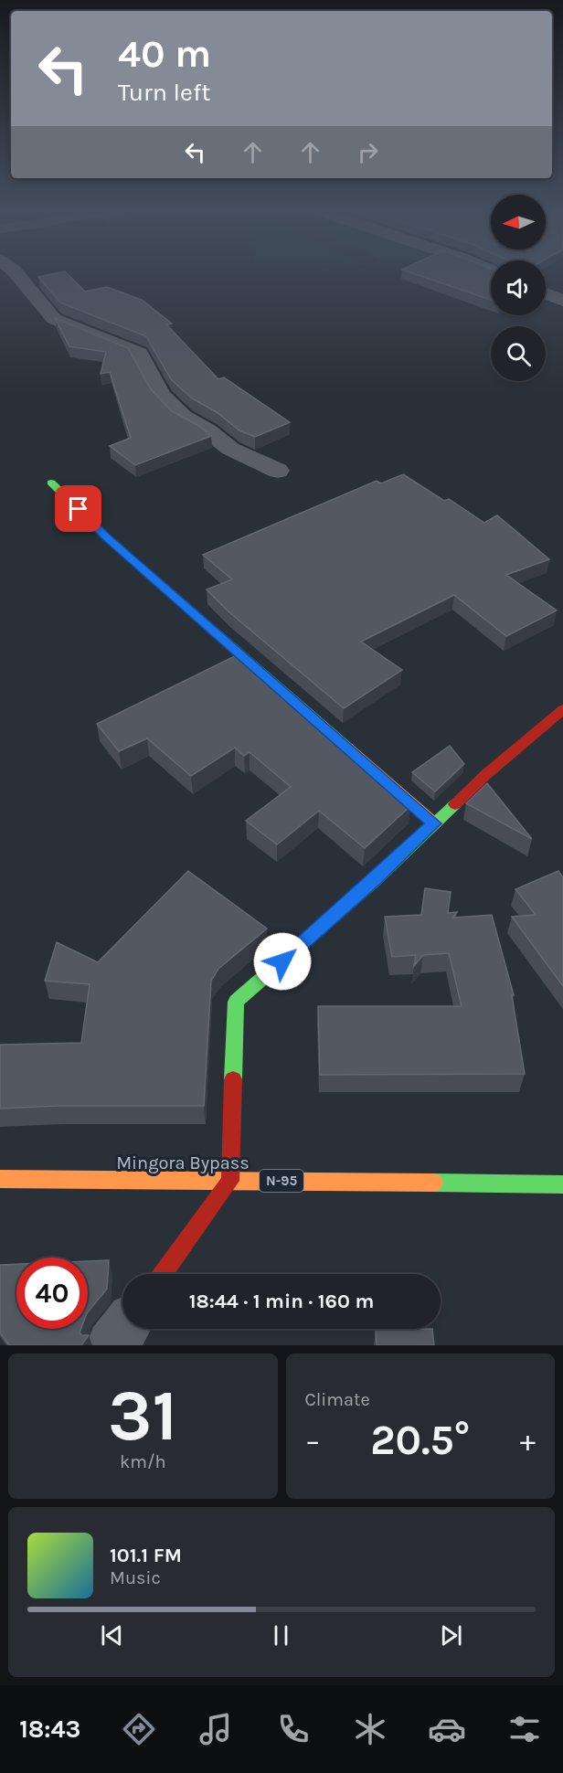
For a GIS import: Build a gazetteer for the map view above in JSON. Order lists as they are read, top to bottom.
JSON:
{
  "streets": {
    "main road": ["Mingora Bypass", "N-95"]
  },
  "north": "left",
  "page": {
    "turn": ["40 m", "Turn left"],
    "limit": "40",
    "trip": "18:44 · 1 min · 160 m",
    "tile": [
      ["31", "km/h"],
      "Climate"
    ],
    "heat": ["−", "20.5°", "+"],
    "song": ["101.1 FM", "Music"],
    "tabs": "18:43"
  }
}
